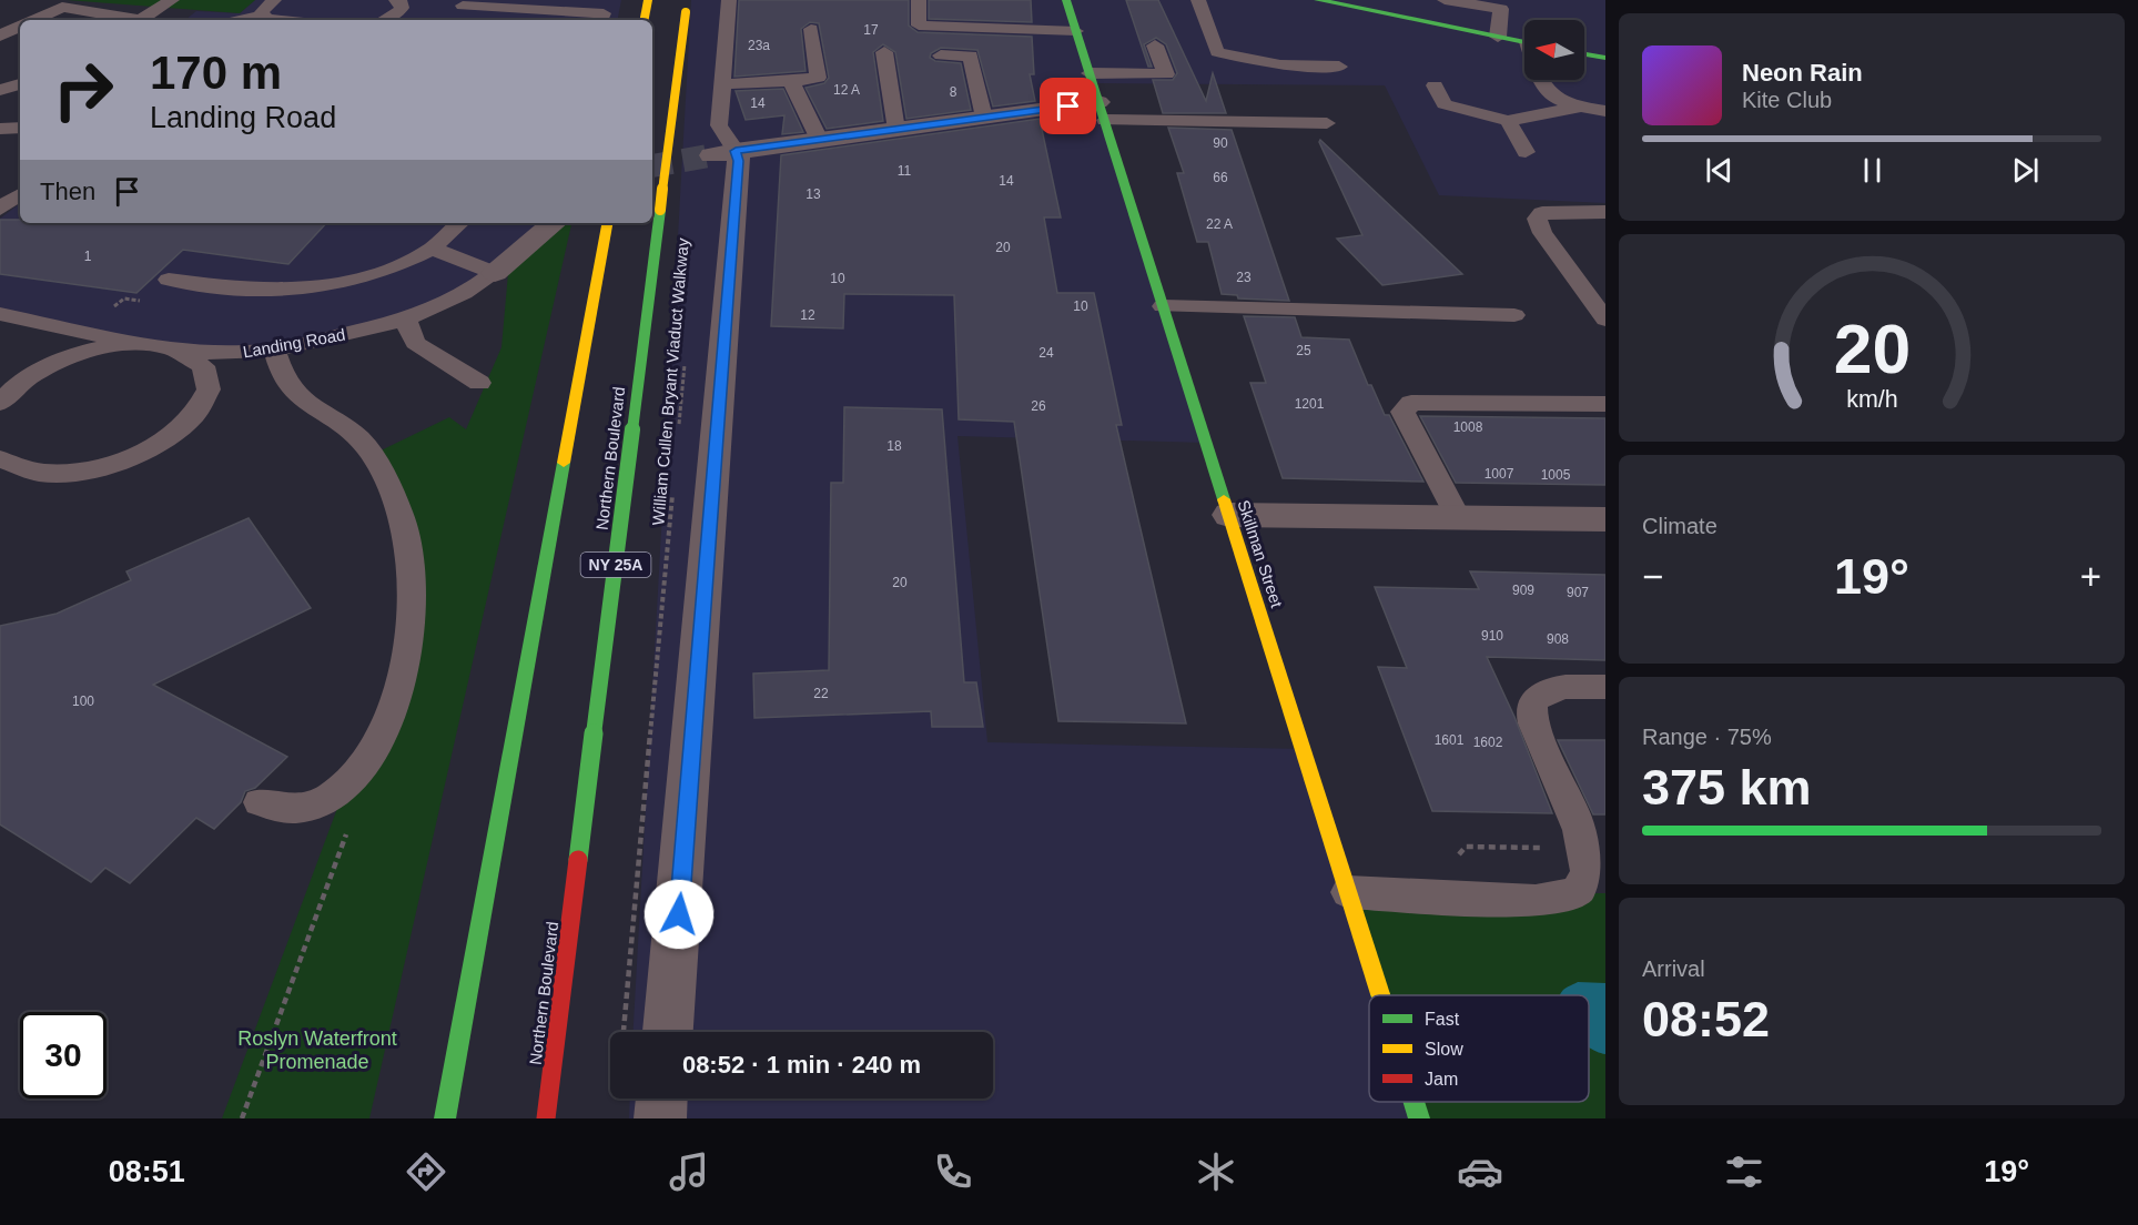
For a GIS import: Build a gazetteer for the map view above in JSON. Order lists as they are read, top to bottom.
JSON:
{
  "streets": {
    "main road": ["Northern Boulevard", "Skillman Street", "NY 25A"],
    "street": ["Landing Road"],
    "path": ["William Cullen Bryant Viaduct Walkway"]
  },
  "parks": ["Roslyn Waterfront Promenade"],
  "house_numbers": [
    "17",
    "23a",
    "12 A",
    "8",
    "14",
    "90",
    "11",
    "66",
    "14",
    "13",
    "22 A",
    "20",
    "1",
    "23",
    "10",
    "10",
    "12",
    "25",
    "24",
    "1201",
    "26",
    "1008",
    "18",
    "1007",
    "1005",
    "20",
    "909",
    "907",
    "910",
    "908",
    "22",
    "100",
    "1601",
    "1602"
  ],
  "legend": ["Fast", "Slow", "Jam"],
  "north": "left",
  "page": {
    "turn": ["170 m", "Landing Road"],
    "song": ["Neon Rain", "Kite Club"],
    "then": "Then",
    "tile": [
      "Climate",
      ["Range · 75%", "375 km"],
      ["Arrival", "08:52"]
    ],
    "heat": ["−", "19°", "+"],
    "limit": "30",
    "trip": "08:52 · 1 min · 240 m",
    "tabs": ["08:51", "19°"],
    "gauge": ["20", "km/h"]
  }
}
